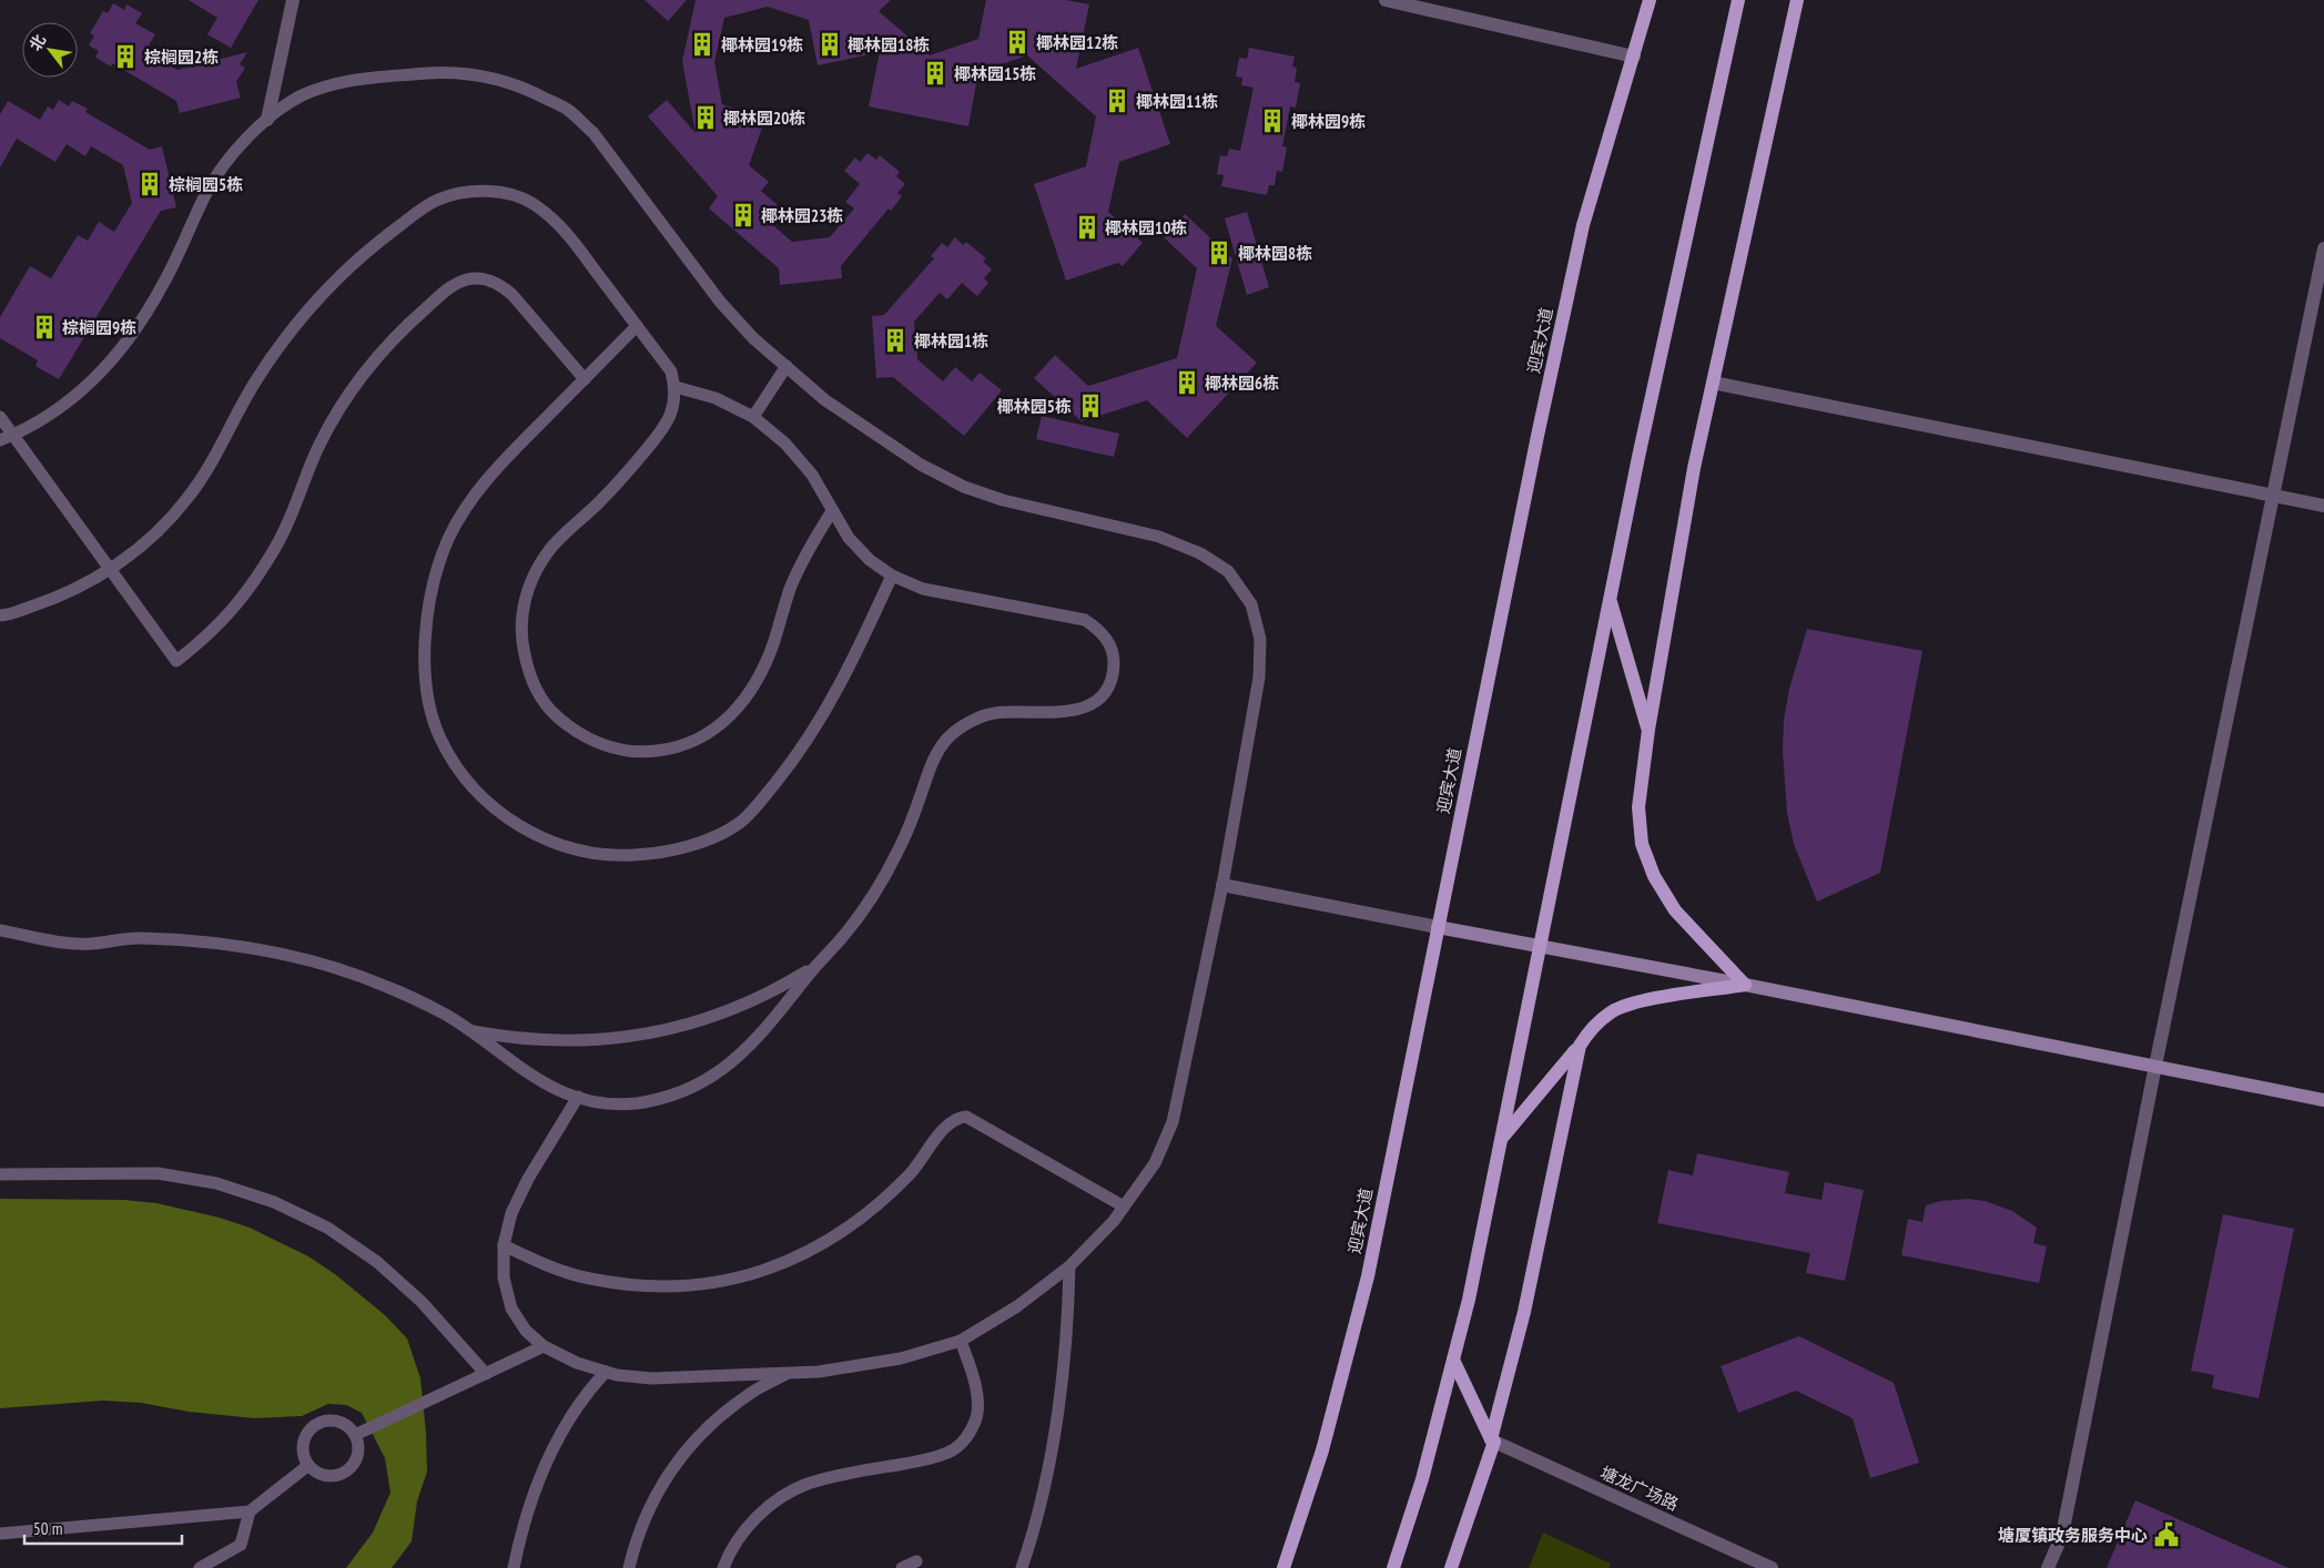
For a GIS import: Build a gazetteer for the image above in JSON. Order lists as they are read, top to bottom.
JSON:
{
  "streets": {
    "main road": ["迎宾大道"],
    "street": ["塘龙广场路"]
  },
  "places": {
    "building": [
      "椰林园12栋",
      "椰林园19栋",
      "椰林园18栋",
      "棕榈园2栋",
      "椰林园15栋",
      "椰林园11栋",
      "椰林园20栋",
      "椰林园9栋",
      "棕榈园5栋",
      "椰林园23栋",
      "椰林园10栋",
      "椰林园8栋",
      "棕榈园9栋",
      "椰林园1栋",
      "椰林园6栋",
      "椰林园5栋"
    ],
    "public building": ["塘厦镇政务服务中心"]
  },
  "scale_bar": "50 m",
  "north": "top left"
}
